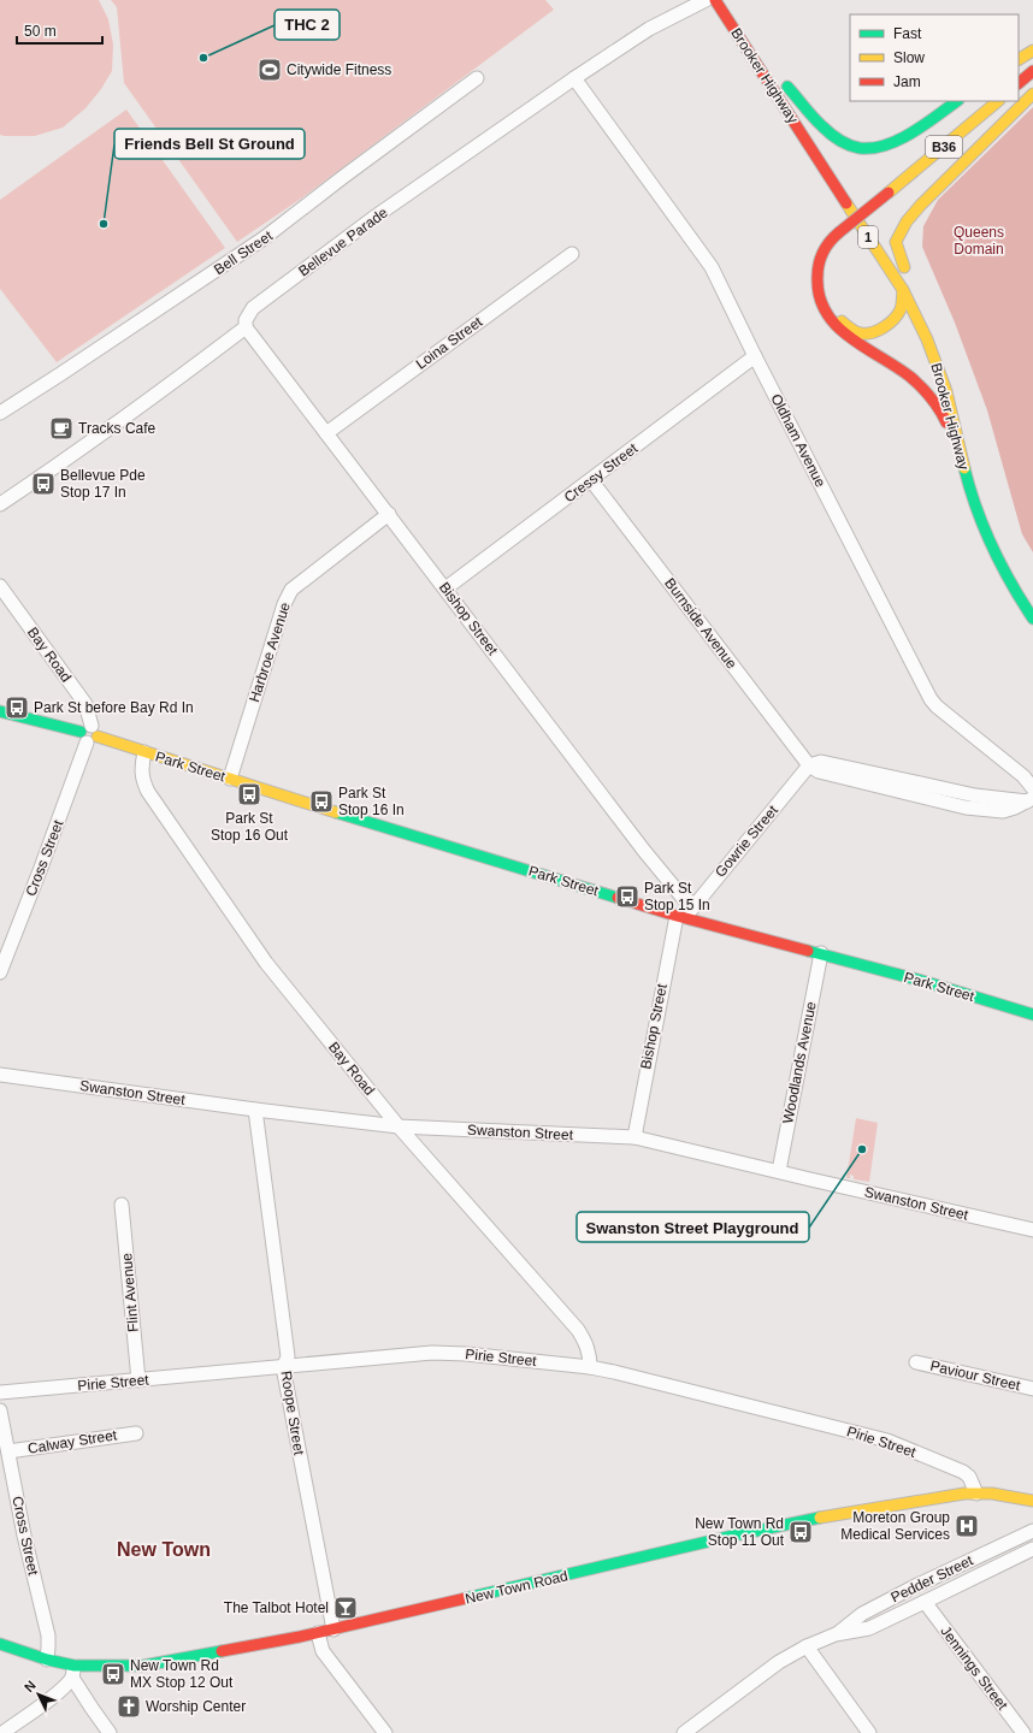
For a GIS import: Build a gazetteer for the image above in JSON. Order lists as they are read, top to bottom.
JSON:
{
  "streets": {
    "main road": [
      "Brooker Highway",
      "B36",
      "1",
      "Park Street",
      "New Town Road"
    ],
    "street": [
      "Bellevue Parade",
      "Bell Street",
      "Loina Street",
      "Oldham Avenue",
      "Cressy Street",
      "Bishop Street",
      "Burnside Avenue",
      "Harbroe Avenue",
      "Bay Road",
      "Gowrie Street",
      "Cross Street",
      "Woodlands Avenue",
      "Swanston Street",
      "Flint Avenue",
      "Pirie Street",
      "Paviour Street",
      "Roope Street",
      "Calway Street",
      "Pedder Street",
      "Jennings Street"
    ]
  },
  "crossings": [
    ["Bellevue Parade", "Oldham Avenue"],
    ["Bellevue Parade", "Bishop Street"],
    ["Loina Street", "Bishop Street"],
    ["Oldham Avenue", "Cressy Street"],
    ["Cressy Street", "Bishop Street"],
    ["Cressy Street", "Burnside Avenue"],
    ["Bishop Street", "Harbroe Avenue"],
    ["Bishop Street", "Park Street"],
    ["Bishop Street", "Gowrie Street"],
    ["Bishop Street", "Swanston Street"],
    ["Burnside Avenue", "Gowrie Street"],
    ["Harbroe Avenue", "Park Street"],
    ["Bay Road", "Park Street"],
    ["Bay Road", "Cross Street"],
    ["Bay Road", "Swanston Street"],
    ["Bay Road", "Pirie Street"],
    ["Park Street", "Gowrie Street"],
    ["Park Street", "Cross Street"],
    ["Park Street", "Woodlands Avenue"],
    ["Cross Street", "Calway Street"],
    ["Cross Street", "New Town Road"],
    ["Woodlands Avenue", "Swanston Street"],
    ["Swanston Street", "Roope Street"],
    ["Flint Avenue", "Pirie Street"],
    ["Pirie Street", "Roope Street"],
    ["Pirie Street", "New Town Road"],
    ["Roope Street", "New Town Road"],
    ["Pedder Street", "Jennings Street"]
  ],
  "districts": ["New Town"],
  "parks": ["Queens Domain"],
  "places": {
    "other": ["THC 2", "Friends Bell St Ground", "Swanston Street Playground"],
    "sports": ["Citywide Fitness"],
    "cafe": ["Tracks Cafe"],
    "bus stop": [
      "Bellevue Pde Stop 17 In",
      "Park St before Bay Rd In",
      "Park St Stop 16 Out",
      "Park St Stop 16 In",
      "Park St Stop 15 In",
      "New Town Rd Stop 11 Out",
      "New Town Rd MX Stop 12 Out"
    ],
    "hospital": ["Moreton Group Medical Services"],
    "bar": ["The Talbot Hotel"],
    "church": ["Worship Center"]
  },
  "legend": ["Fast", "Slow", "Jam"],
  "scale_bar": "50 m",
  "north": "top left"
}
